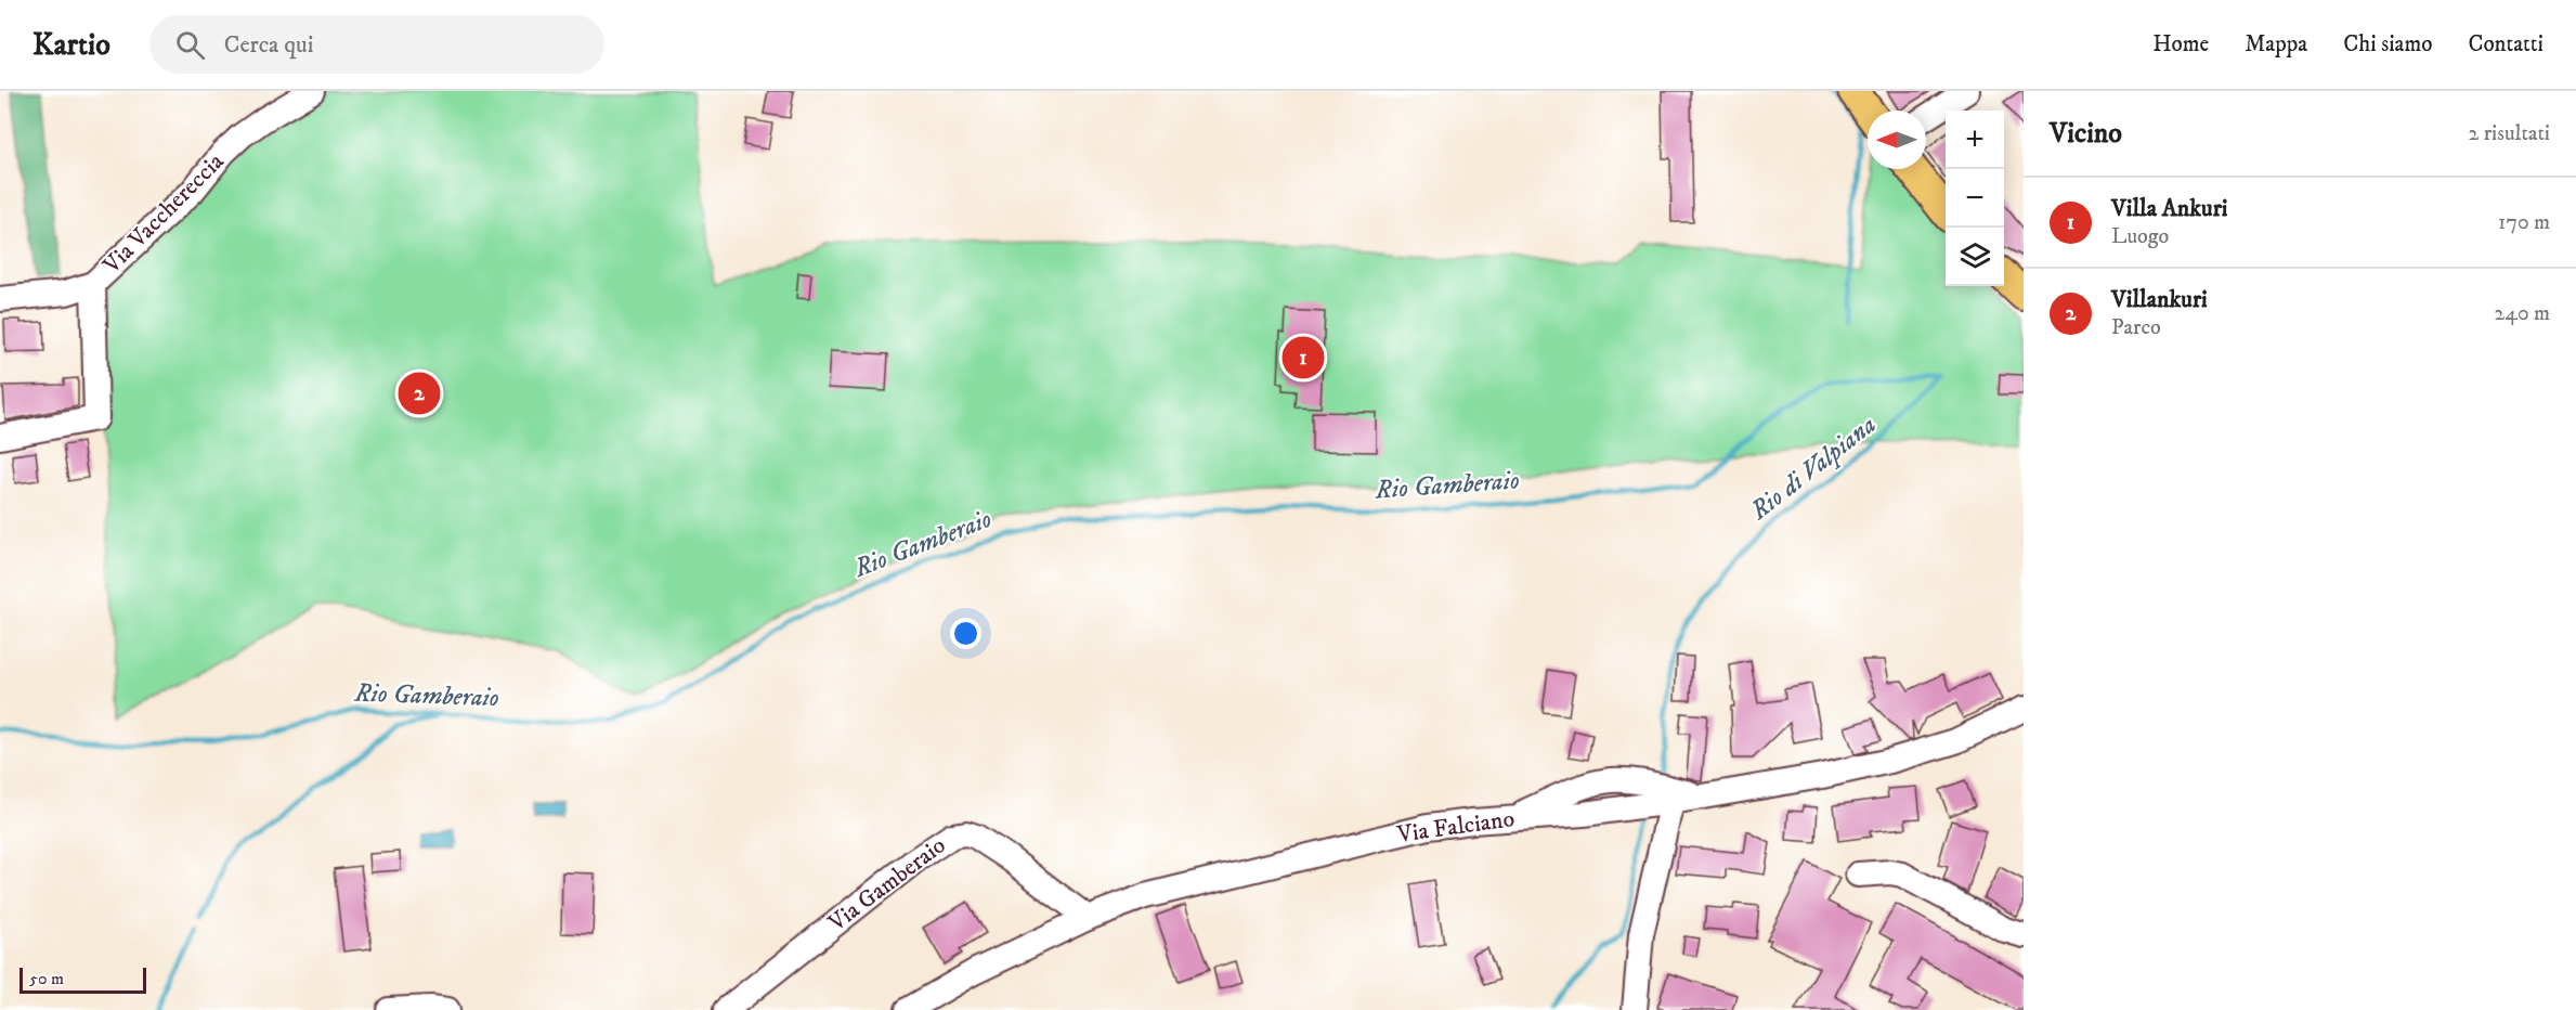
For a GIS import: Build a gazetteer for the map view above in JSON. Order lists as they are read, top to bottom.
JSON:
{
  "streets": {
    "street": ["Via Vacchereccia", "Via Falciano", "Via Gamberaio"]
  },
  "crossings": [
    ["Via Falciano", "Via Gamberaio"]
  ],
  "water": ["Rio di Valpiana", "Rio Gamberaio"],
  "scale_bar": "50 m",
  "north": "left",
  "page": {
    "header": "Kartio",
    "search": "Cerca qui",
    "nav": [
      "Home",
      "Mappa",
      "Chi siamo",
      "Contatti"
    ],
    "heading": ["Vicino", "2 risultati"],
    "map_buttons": ["+", "−"],
    "list": [
      {
        "mark": "1",
        "name": "Villa Ankuri",
        "note": "Luogo",
        "value": "170 m"
      },
      {
        "mark": "2",
        "name": "Villankuri",
        "note": "Parco",
        "value": "240 m"
      }
    ],
    "pins": ["1", "2"],
    "scale": "50 m"
  }
}
